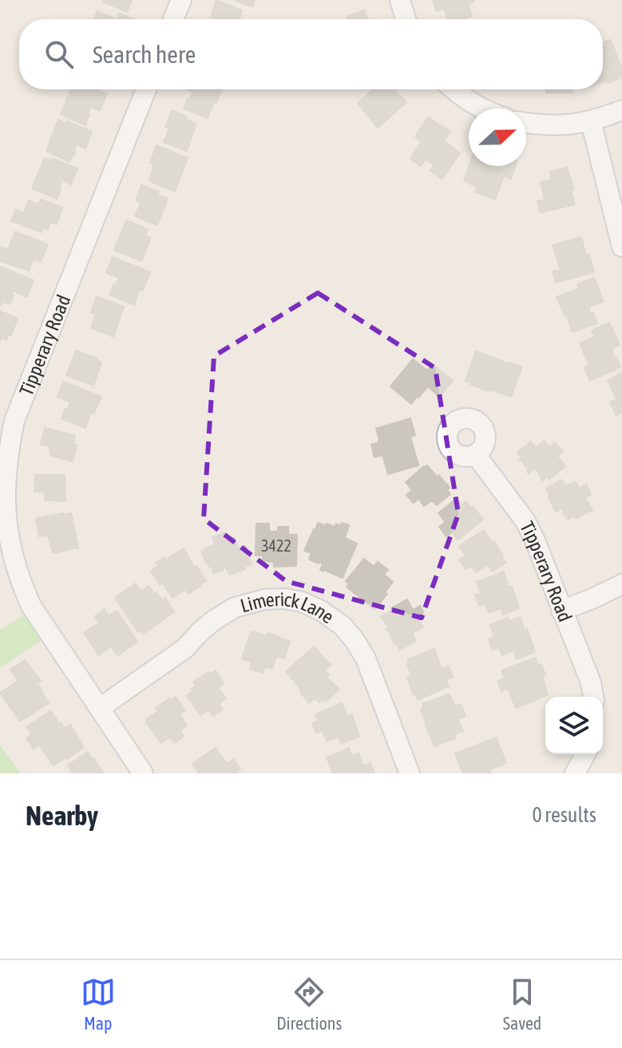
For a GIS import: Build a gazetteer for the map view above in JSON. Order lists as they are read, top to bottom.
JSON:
{
  "streets": {
    "street": ["Tipperary Road", "Limerick Lane"]
  },
  "crossings": [
    ["Tipperary Road", "Limerick Lane"]
  ],
  "house_numbers": ["3422"],
  "north": "right",
  "page": {
    "search": "Search here",
    "heading": ["Nearby", "0 results"],
    "nav": ["Map", "Directions", "Saved"]
  }
}
